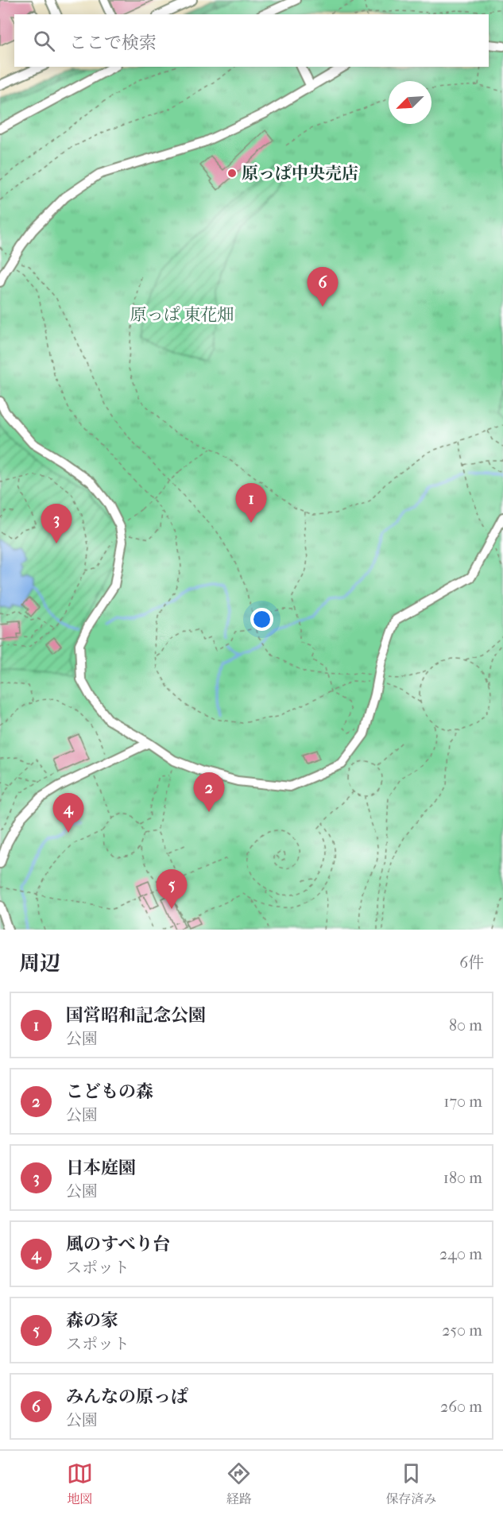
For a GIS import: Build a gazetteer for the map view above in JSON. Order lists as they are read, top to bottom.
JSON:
{
  "parks": ["原っぱ 東花畑"],
  "places": ["原っぱ中央売店"],
  "north": "bottom left",
  "page": {
    "search": "ここで検索",
    "pins": [
      "6",
      "1",
      "3",
      "2",
      "4",
      "5"
    ],
    "heading": ["周辺", "6件"],
    "list": [
      {
        "mark": "1",
        "name": "国営昭和記念公園",
        "note": "公園",
        "value": "80 m"
      },
      {
        "mark": "2",
        "name": "こどもの森",
        "note": "公園",
        "value": "170 m"
      },
      {
        "mark": "3",
        "name": "日本庭園",
        "note": "公園",
        "value": "180 m"
      },
      {
        "mark": "4",
        "name": "風のすべり台",
        "note": "スポット",
        "value": "240 m"
      },
      {
        "mark": "5",
        "name": "森の家",
        "note": "スポット",
        "value": "250 m"
      },
      {
        "mark": "6",
        "name": "みんなの原っぱ",
        "note": "公園",
        "value": "260 m"
      }
    ],
    "nav": ["地図", "経路", "保存済み"]
  }
}
